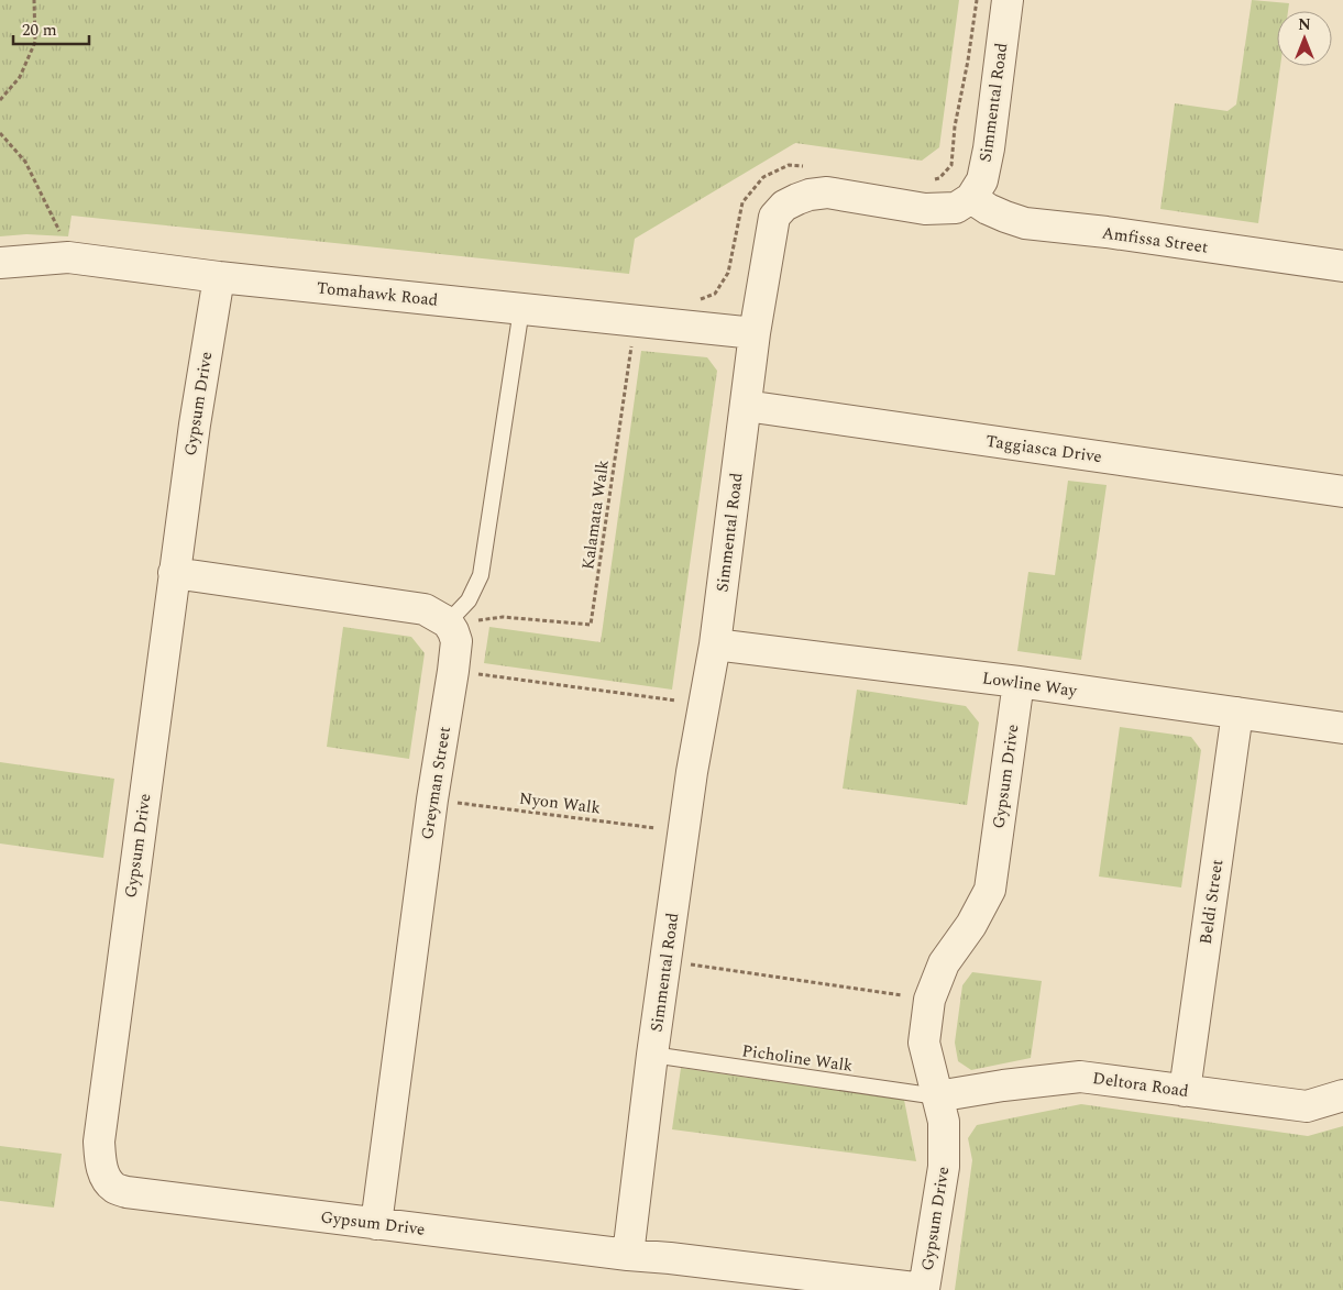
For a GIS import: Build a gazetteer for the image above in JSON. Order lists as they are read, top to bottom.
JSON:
{
  "streets": {
    "street": [
      "Simmental Road",
      "Amfissa Street",
      "Tomahawk Road",
      "Gypsum Drive",
      "Taggiasca Drive",
      "Lowline Way",
      "Greyman Street",
      "Beldi Street",
      "Deltora Road"
    ],
    "lane": ["Picholine Walk"],
    "path": ["Kalamata Walk", "Nyon Walk"]
  },
  "crossings": [
    ["Simmental Road", "Amfissa Street"],
    ["Simmental Road", "Tomahawk Road"],
    ["Simmental Road", "Gypsum Drive"],
    ["Simmental Road", "Taggiasca Drive"],
    ["Simmental Road", "Lowline Way"],
    ["Simmental Road", "Nyon Walk"],
    ["Simmental Road", "Picholine Walk"],
    ["Tomahawk Road", "Gypsum Drive"],
    ["Tomahawk Road", "Kalamata Walk"],
    ["Gypsum Drive", "Lowline Way"],
    ["Gypsum Drive", "Greyman Street"],
    ["Gypsum Drive", "Picholine Walk"],
    ["Gypsum Drive", "Deltora Road"],
    ["Lowline Way", "Beldi Street"],
    ["Greyman Street", "Nyon Walk"],
    ["Beldi Street", "Deltora Road"],
    ["Picholine Walk", "Deltora Road"]
  ],
  "scale_bar": "20 m",
  "north": "top"
}
